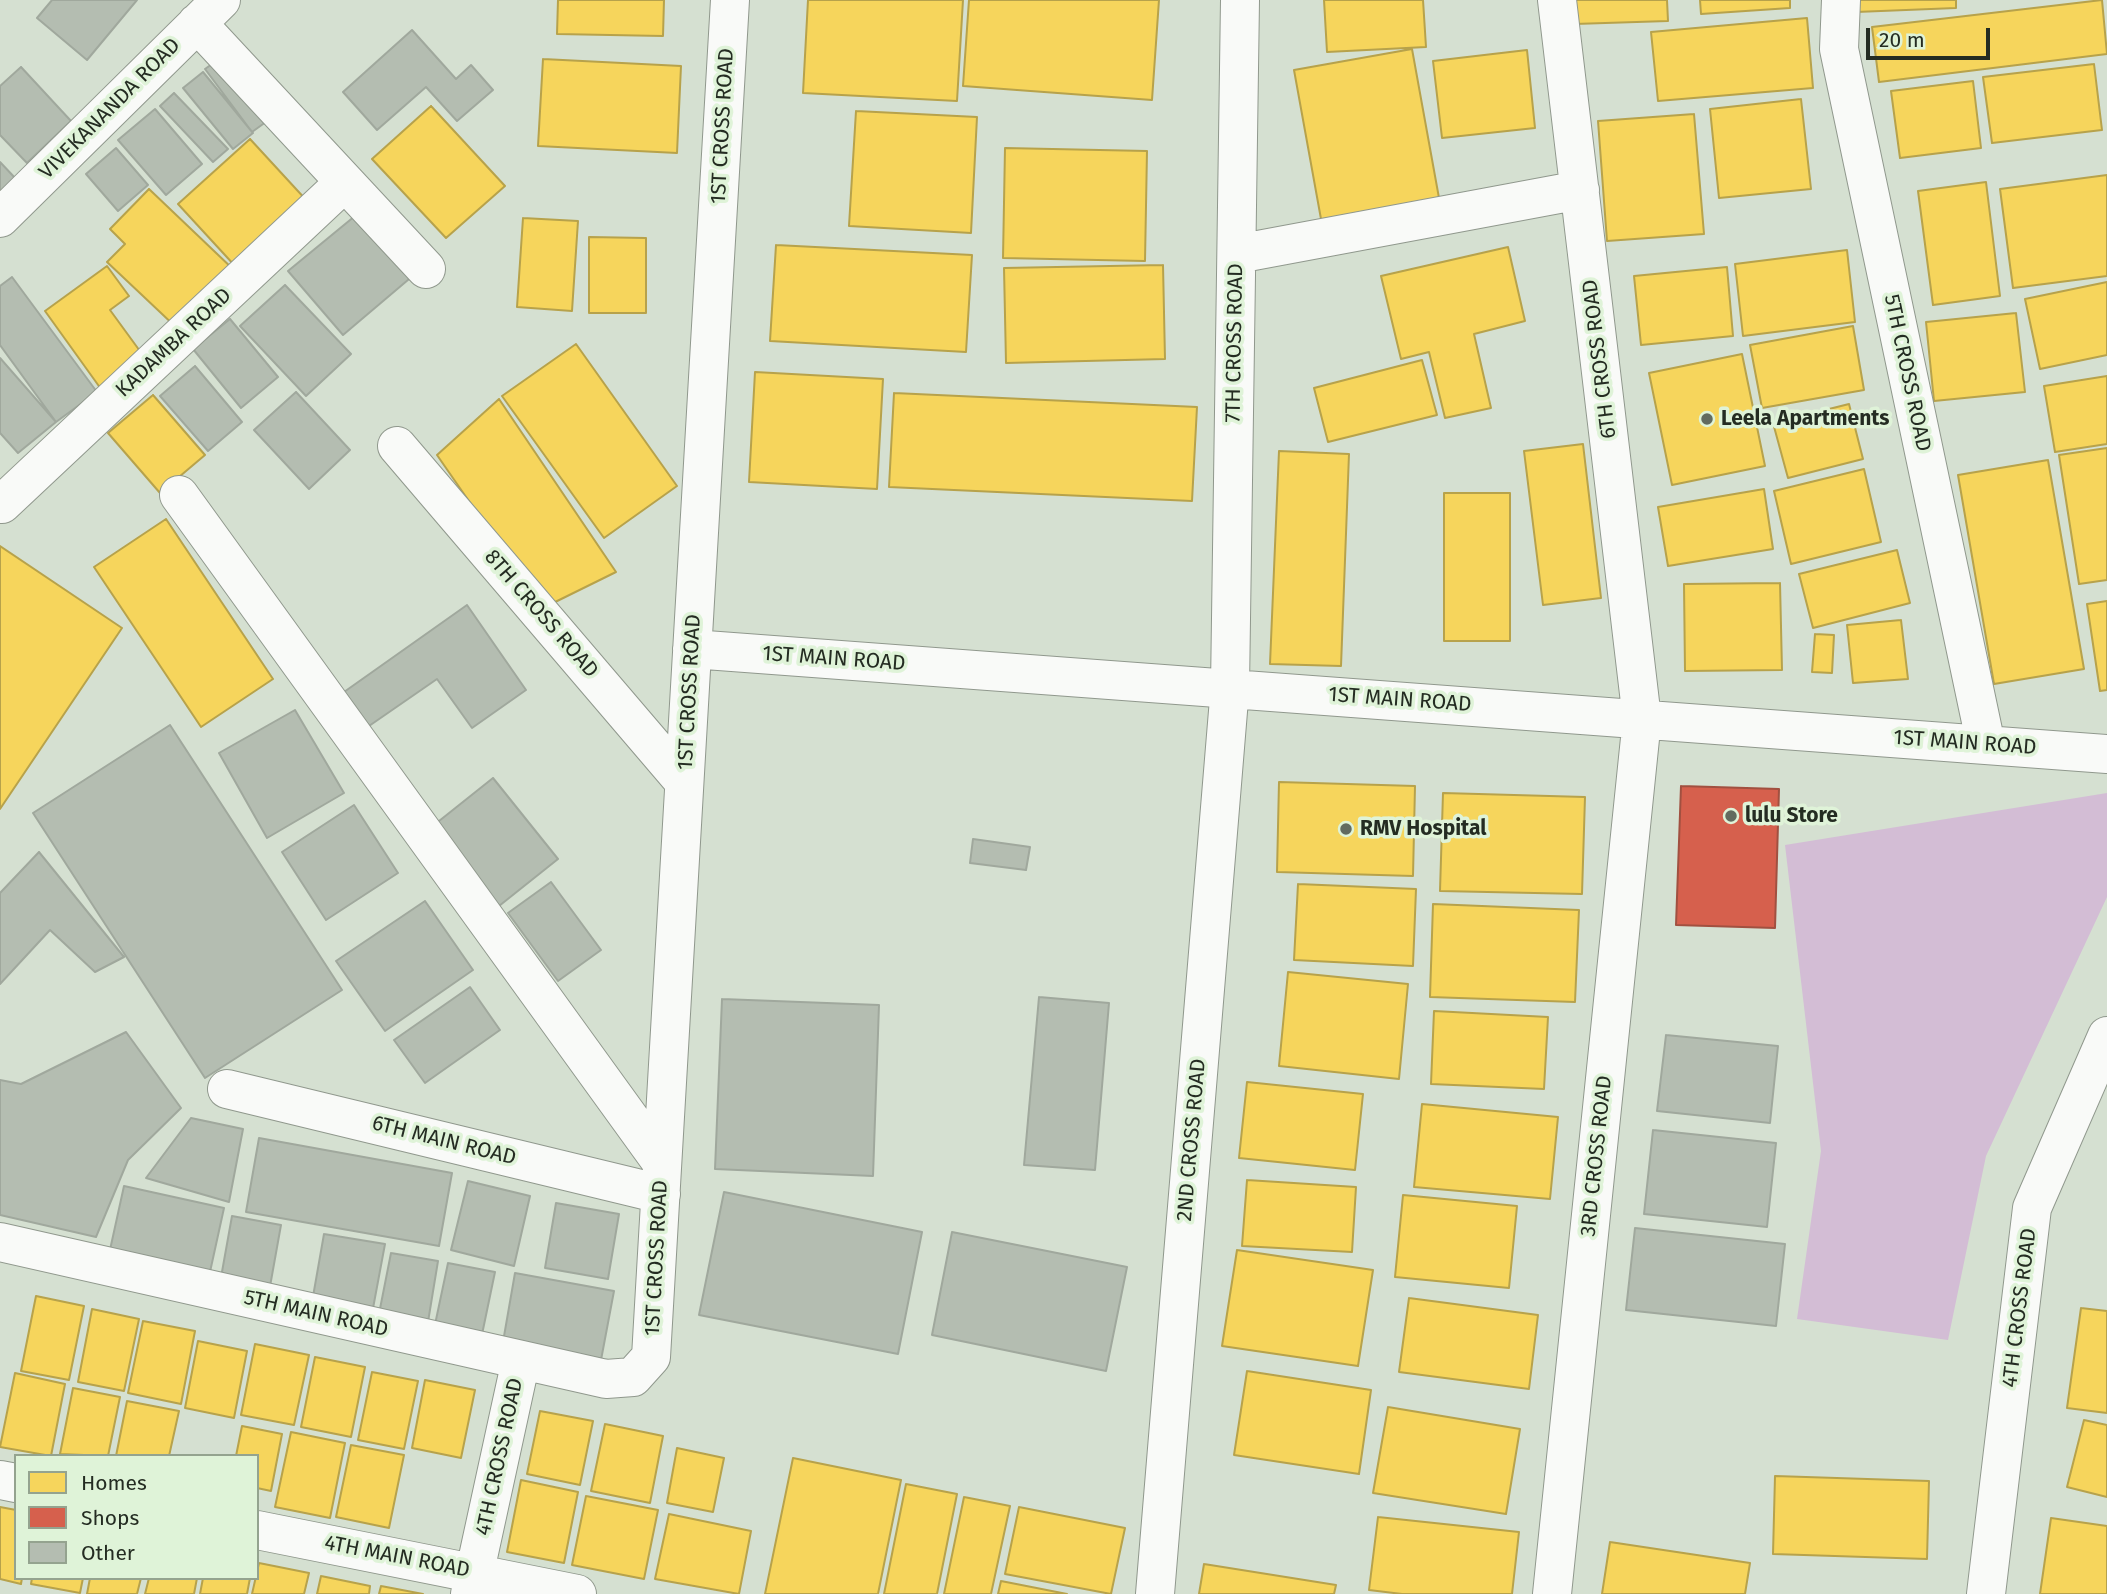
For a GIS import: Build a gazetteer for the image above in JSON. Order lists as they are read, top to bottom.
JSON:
{
  "streets": {
    "street": [
      "VIVEKANANDA ROAD",
      "1ST CROSS ROAD",
      "KADAMBA ROAD",
      "7TH CROSS ROAD",
      "6TH CROSS ROAD",
      "5TH CROSS ROAD",
      "8TH CROSS ROAD",
      "1ST MAIN ROAD",
      "2ND CROSS ROAD",
      "6TH MAIN ROAD",
      "3RD CROSS ROAD",
      "4TH CROSS ROAD",
      "5TH MAIN ROAD",
      "4TH MAIN ROAD"
    ]
  },
  "crossings": [
    ["1ST CROSS ROAD", "8TH CROSS ROAD"],
    ["1ST CROSS ROAD", "1ST MAIN ROAD"],
    ["1ST CROSS ROAD", "6TH MAIN ROAD"],
    ["1ST CROSS ROAD", "5TH MAIN ROAD"],
    ["7TH CROSS ROAD", "1ST MAIN ROAD"],
    ["7TH CROSS ROAD", "2ND CROSS ROAD"],
    ["6TH CROSS ROAD", "1ST MAIN ROAD"],
    ["6TH CROSS ROAD", "3RD CROSS ROAD"],
    ["5TH CROSS ROAD", "1ST MAIN ROAD"],
    ["1ST MAIN ROAD", "2ND CROSS ROAD"],
    ["1ST MAIN ROAD", "3RD CROSS ROAD"],
    ["4TH CROSS ROAD", "5TH MAIN ROAD"],
    ["4TH CROSS ROAD", "4TH MAIN ROAD"]
  ],
  "places": ["Leela Apartments", "lulu Store", "RMV Hospital"],
  "legend": ["Homes", "Shops", "Other"],
  "scale_bar": "20 m"
}
